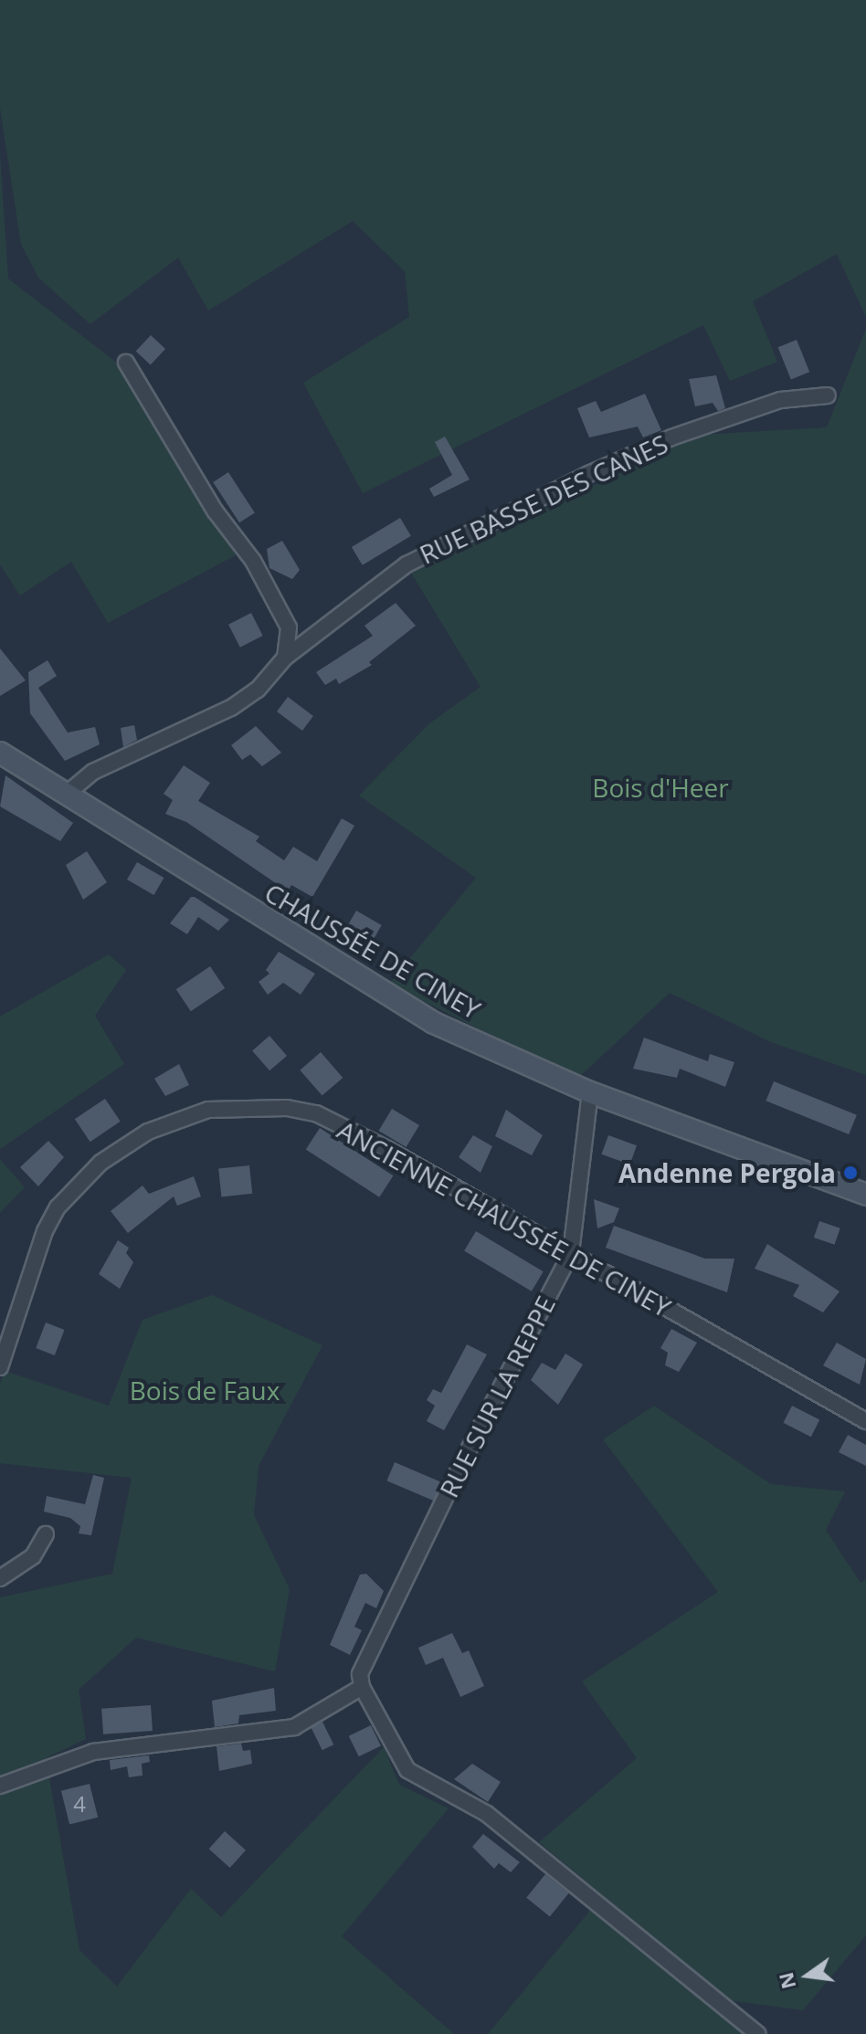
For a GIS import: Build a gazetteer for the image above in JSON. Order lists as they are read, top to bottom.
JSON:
{
  "streets": {
    "main road": ["CHAUSSÉE DE CINEY"],
    "street": ["RUE BASSE DES CANES", "ANCIENNE CHAUSSÉE DE CINEY", "RUE SUR LA REPPE"]
  },
  "crossings": [
    ["RUE BASSE DES CANES", "CHAUSSÉE DE CINEY"],
    ["CHAUSSÉE DE CINEY", "RUE SUR LA REPPE"],
    ["ANCIENNE CHAUSSÉE DE CINEY", "RUE SUR LA REPPE"]
  ],
  "parks": ["Bois d'Heer", "Bois de Faux"],
  "places": ["Andenne Pergola"],
  "house_numbers": ["4"],
  "north": "left"
}
